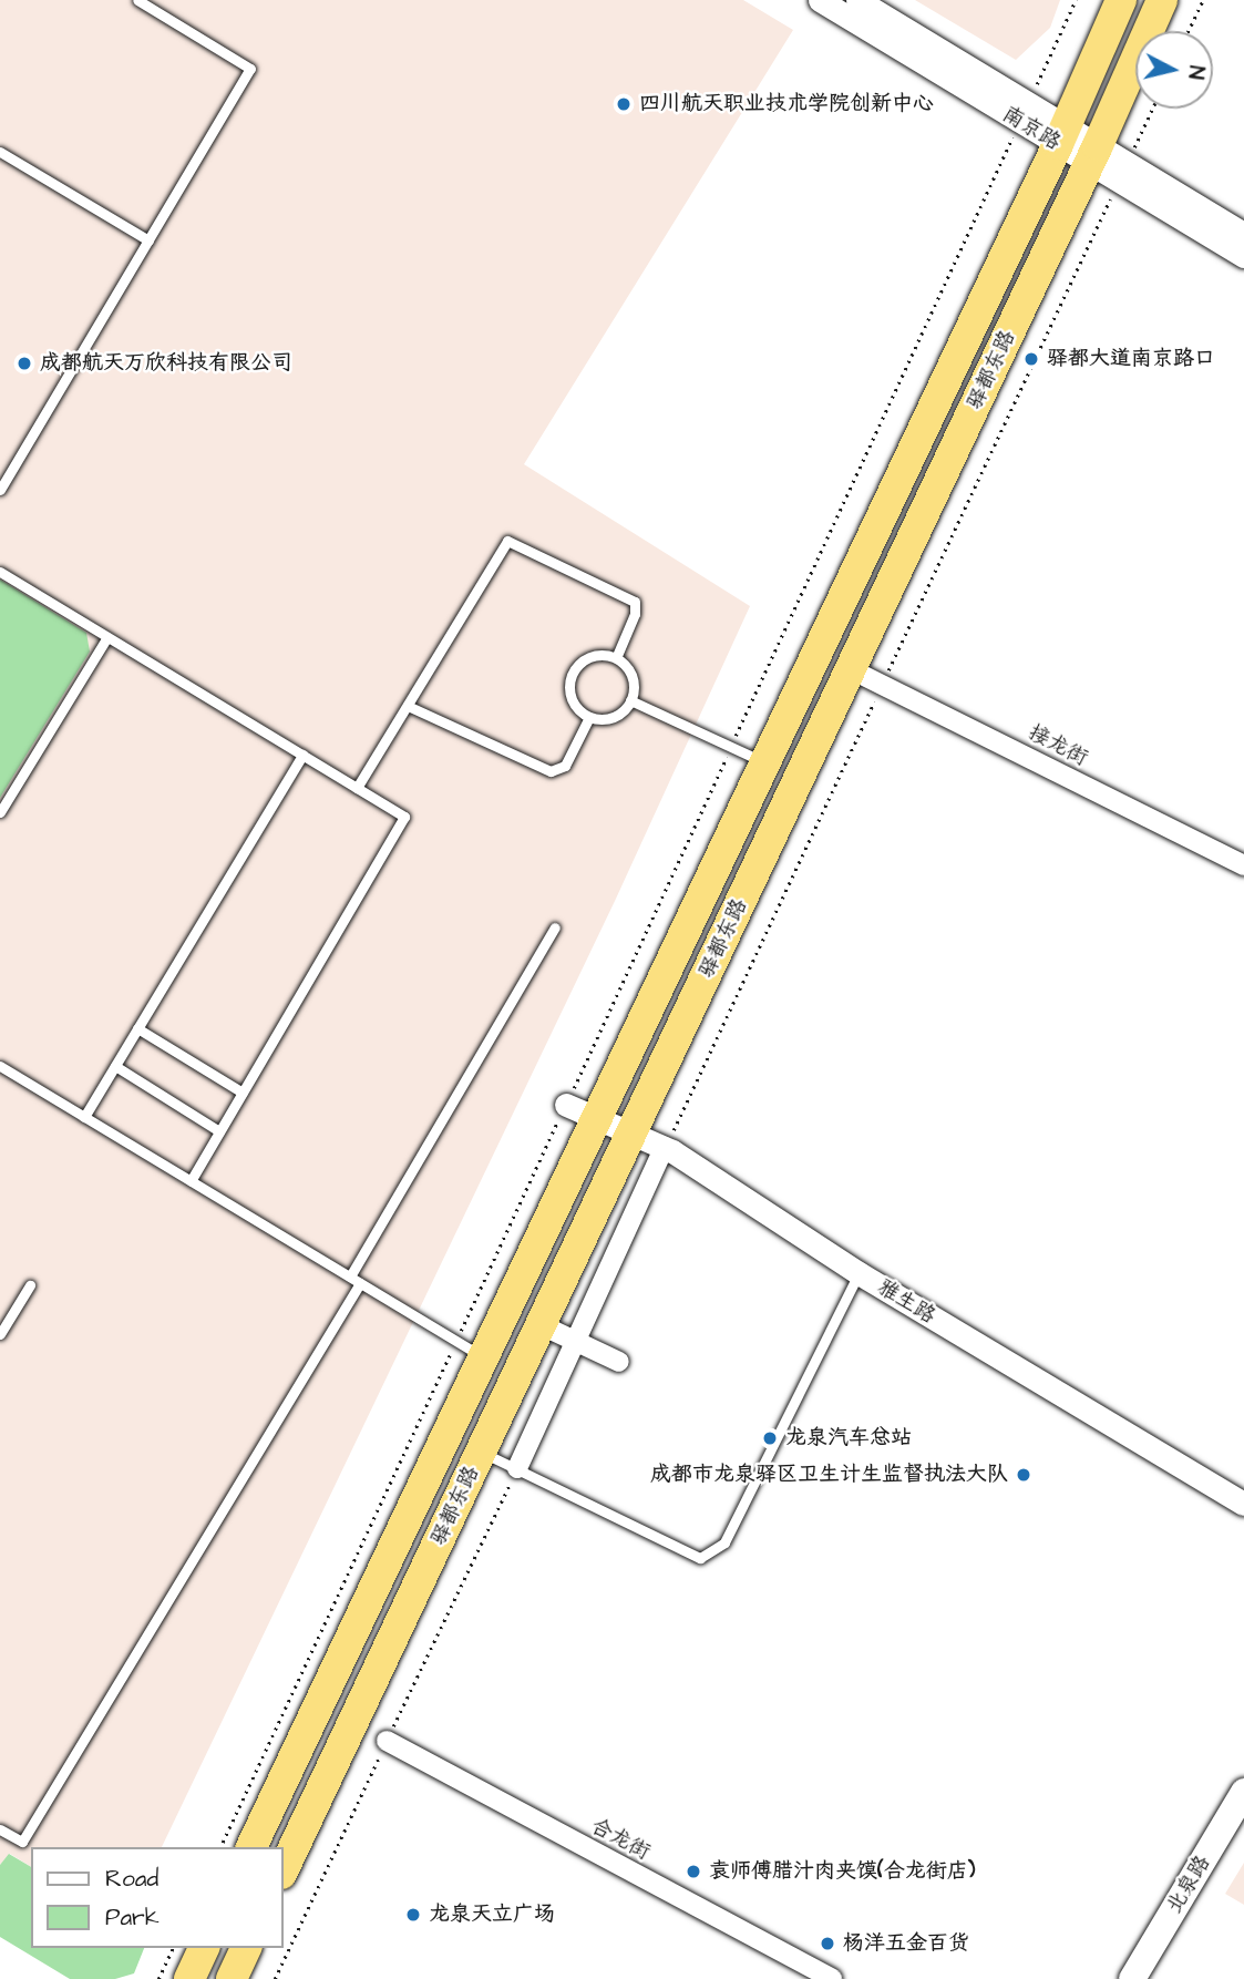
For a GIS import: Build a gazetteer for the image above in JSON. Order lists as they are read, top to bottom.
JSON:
{
  "streets": {
    "highway": ["驿都东路"],
    "main road": ["北泉路"],
    "street": [
      "南京路",
      "接龙街",
      "雅生路",
      "合龙街"
    ]
  },
  "crossings": [
    ["南京路", "驿都东路"],
    ["驿都东路", "接龙街"],
    ["驿都东路", "雅生路"]
  ],
  "places": [
    "四川航天职业技术学院创新中心",
    "驿都大道南京路口",
    "成都航天万欣科技有限公司",
    "龙泉汽车总站",
    "成都市龙泉驿区卫生计生监督执法大队",
    "袁师傅腊汁肉夹馍(合龙街店)",
    "龙泉天立广场",
    "杨洋五金百货"
  ],
  "legend": ["Road", "Park"],
  "north": "right"
}
